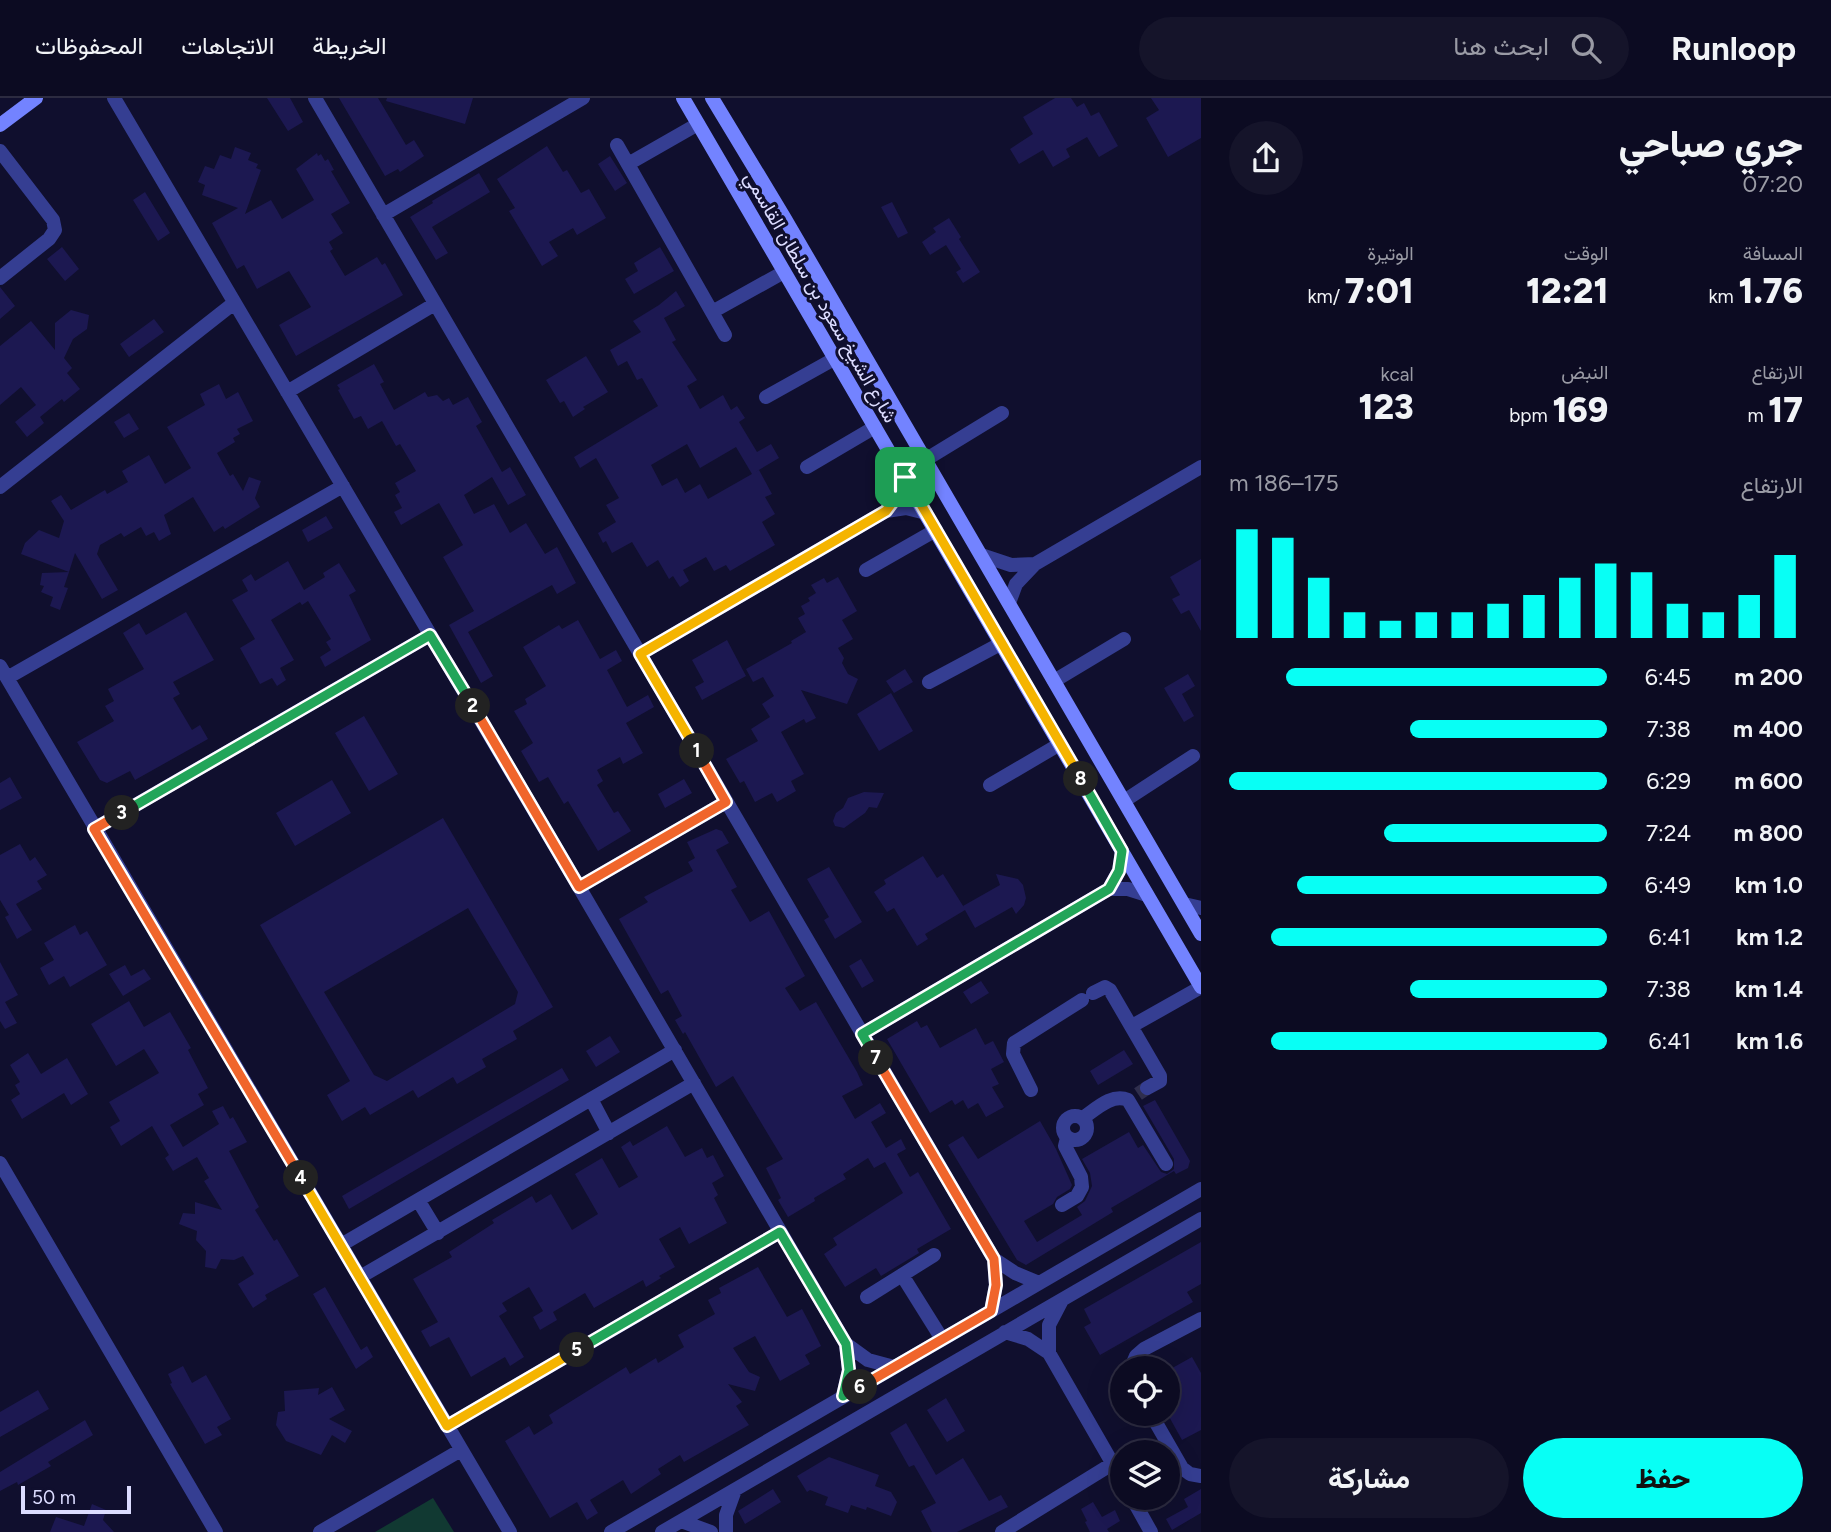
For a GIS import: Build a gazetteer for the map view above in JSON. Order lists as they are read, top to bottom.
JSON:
{
  "streets": {
    "main road": ["شارع الشيخ سعود بن سلطان القاسمي"]
  },
  "scale_bar": "50 m",
  "page": {
    "header": "Runloop",
    "search": "ابحث هنا",
    "nav": ["الخريطة", "الاتجاهات", "المحفوظات"],
    "heading": ["جري صباحي", "07:20"],
    "stats": [
      ["المسافة", "1.76 km"],
      ["الوقت", "12:21"],
      ["الوتيرة", "7:01 /km"],
      ["الارتفاع", "17 m"],
      ["النبض", "169 bpm"],
      ["kcal", "123"]
    ],
    "chart": ["الارتفاع", "175–186 m"],
    "list": [
      {
        "name": "200 m",
        "note": "6:45"
      },
      {
        "name": "400 m",
        "note": "7:38"
      },
      {
        "name": "600 m",
        "note": "6:29"
      },
      {
        "name": "800 m",
        "note": "7:24"
      },
      {
        "name": "1.0 km",
        "note": "6:49"
      },
      {
        "name": "1.2 km",
        "note": "6:41"
      },
      {
        "name": "1.4 km",
        "note": "7:38"
      },
      {
        "name": "1.6 km",
        "note": "6:41"
      }
    ],
    "pins": [
      "2",
      "1",
      "8",
      "3",
      "7",
      "4",
      "5",
      "6"
    ],
    "buttons": ["حفظ", "مشاركة"],
    "scale": "50 m"
  }
}
